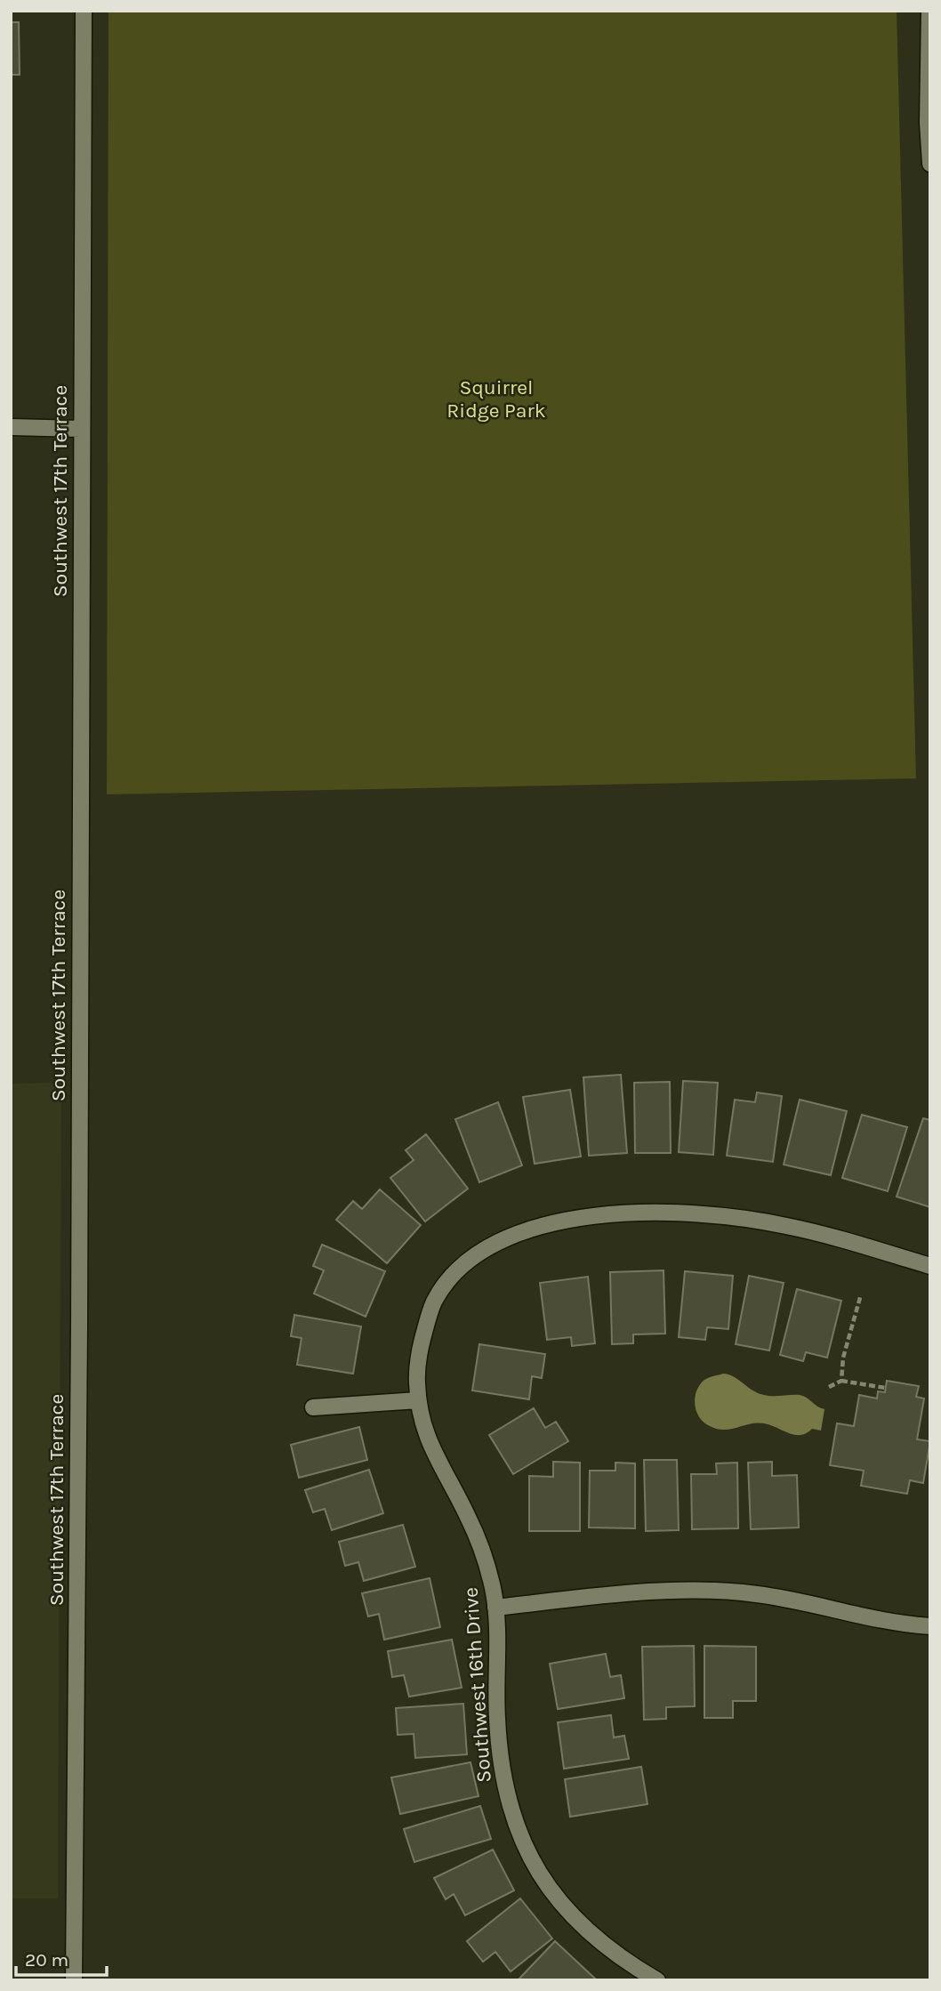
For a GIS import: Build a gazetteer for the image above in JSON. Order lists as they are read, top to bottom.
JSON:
{
  "streets": {
    "street": ["Southwest 17th Terrace", "Southwest 16th Drive"]
  },
  "parks": ["Squirrel Ridge Park"],
  "scale_bar": "20 m"
}
